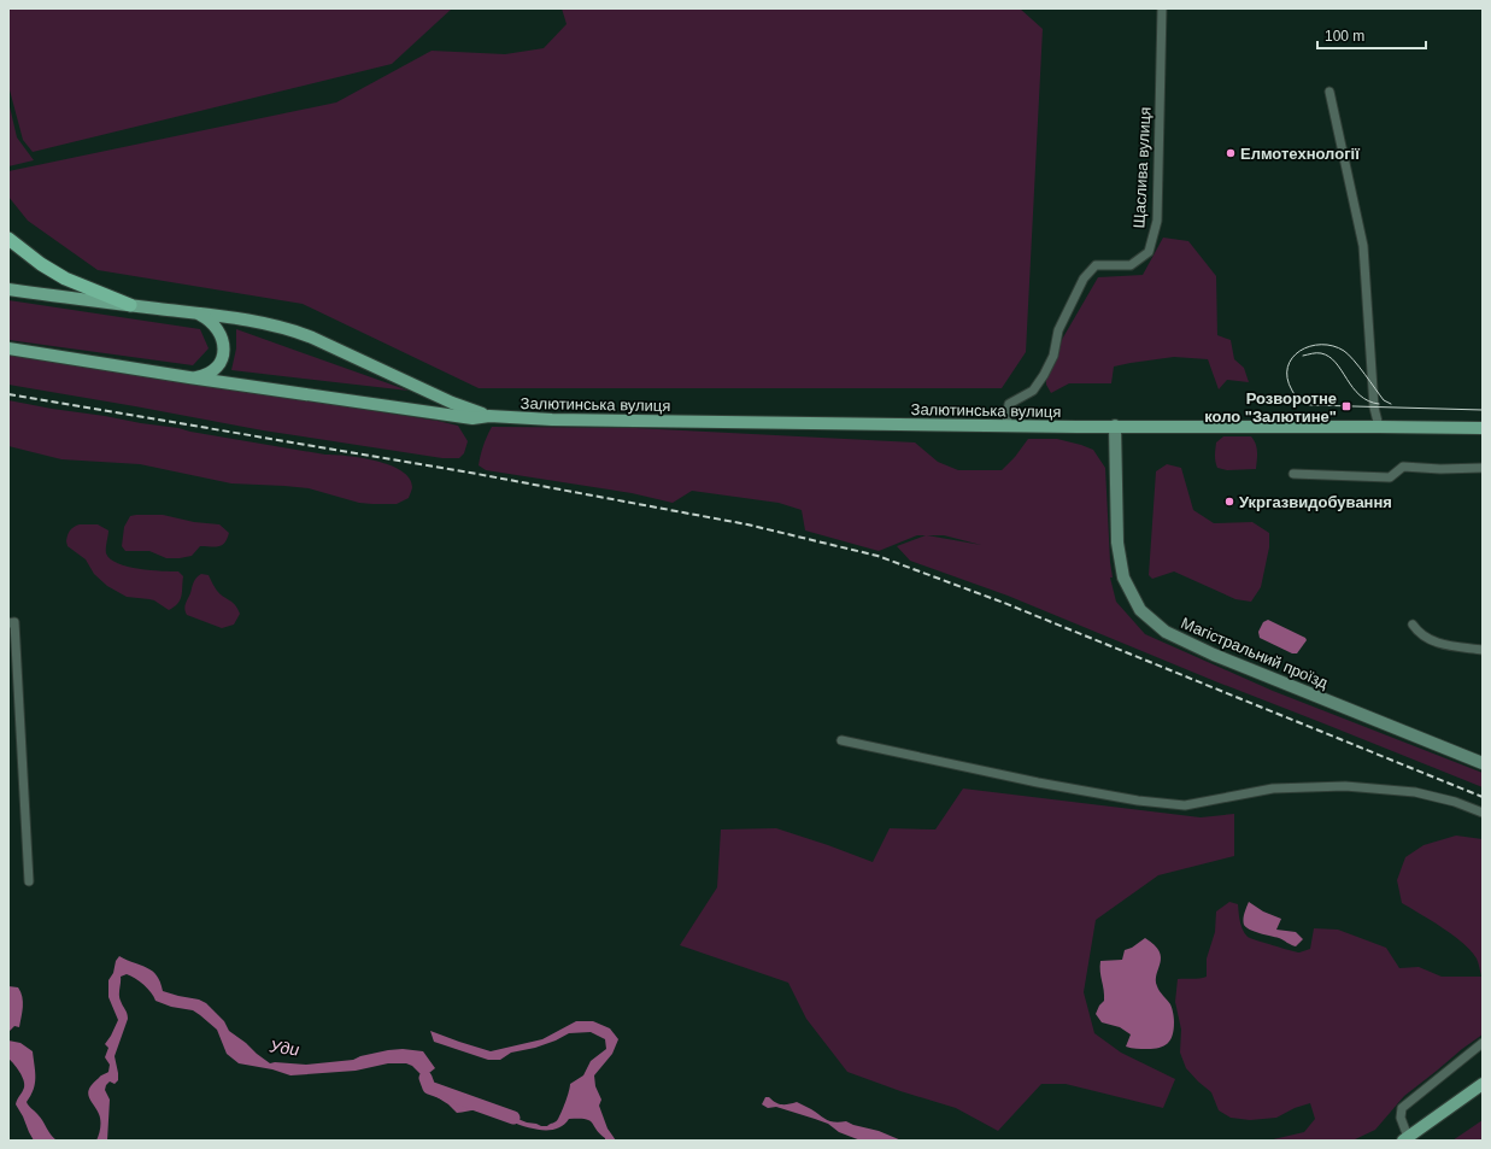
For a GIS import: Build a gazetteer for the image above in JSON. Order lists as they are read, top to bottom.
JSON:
{
  "streets": {
    "main road": ["Залютинська вулиця", "Магістральний проїзд"],
    "street": ["Щаслива вулиця"]
  },
  "crossings": [
    ["Щаслива вулиця", "Залютинська вулиця"],
    ["Залютинська вулиця", "Магістральний проїзд"]
  ],
  "water": ["Уди"],
  "places": {
    "other": ["Елмотехнології", "Укргазвидобування"],
    "transit": ["Розворотне коло \"Залютине\""]
  },
  "scale_bar": "100 m"
}
